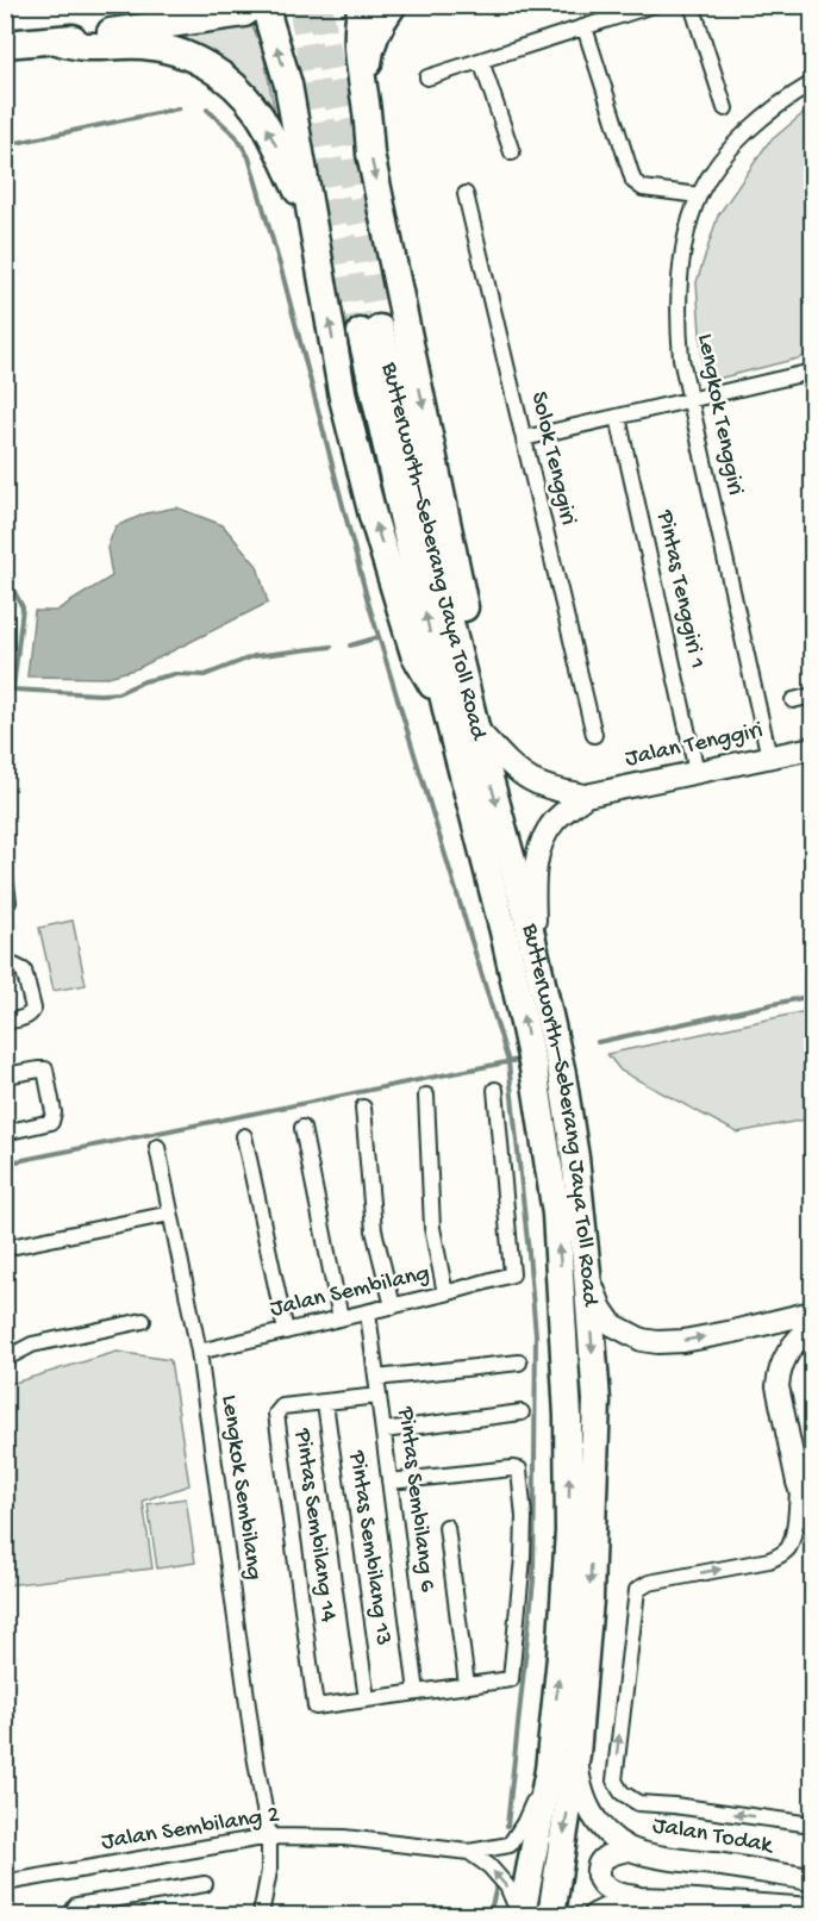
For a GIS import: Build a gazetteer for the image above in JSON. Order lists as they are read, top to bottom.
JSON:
{
  "streets": {
    "highway": ["Butterworth–Seberang Jaya Toll Road"],
    "street": [
      "Lengkok Tenggiri",
      "Solok Tenggiri",
      "Pintas Tenggiri 1",
      "Jalan Tenggiri",
      "Jalan Sembilang",
      "Lengkok Sembilang",
      "Pintas Sembilang 6",
      "Pintas Sembilang 14",
      "Pintas Sembilang 13",
      "Jalan Sembilang 2",
      "Jalan Todak"
    ]
  },
  "crossings": [
    ["Lengkok Tenggiri", "Jalan Tenggiri"],
    ["Butterworth–Seberang Jaya Toll Road", "Jalan Sembilang 2"],
    ["Butterworth–Seberang Jaya Toll Road", "Jalan Todak"],
    ["Pintas Tenggiri 1", "Jalan Tenggiri"],
    ["Jalan Sembilang", "Lengkok Sembilang"],
    ["Jalan Sembilang", "Pintas Sembilang 6"],
    ["Lengkok Sembilang", "Jalan Sembilang 2"],
    ["Pintas Sembilang 6", "Pintas Sembilang 14"],
    ["Pintas Sembilang 14", "Pintas Sembilang 13"]
  ]
}
